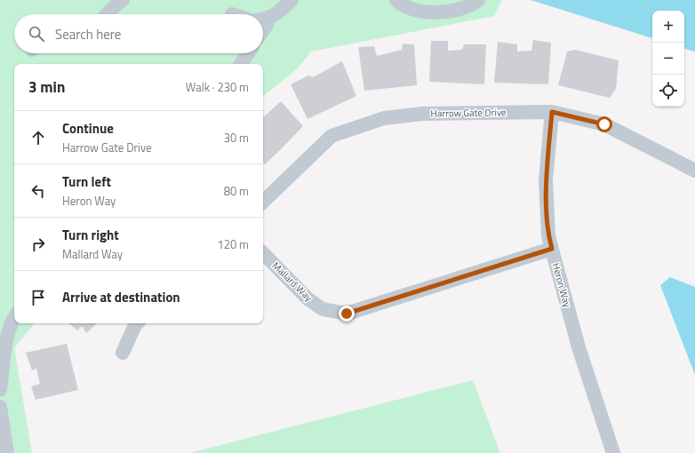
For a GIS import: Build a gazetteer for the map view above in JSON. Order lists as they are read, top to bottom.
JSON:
{
  "streets": {
    "street": ["Harrow Gate Drive", "Mallard Way", "Heron Way"]
  },
  "crossings": [
    ["Harrow Gate Drive", "Heron Way"],
    ["Mallard Way", "Heron Way"]
  ],
  "page": {
    "map_buttons": ["+", "−"],
    "search": "Search here",
    "heading": ["3 min", "Walk · 230 m"],
    "list": [
      ["Continue", "Harrow Gate Drive", "30 m"],
      ["Turn left", "Heron Way", "80 m"],
      ["Turn right", "Mallard Way", "120 m"],
      "Arrive at destination"
    ]
  }
}
